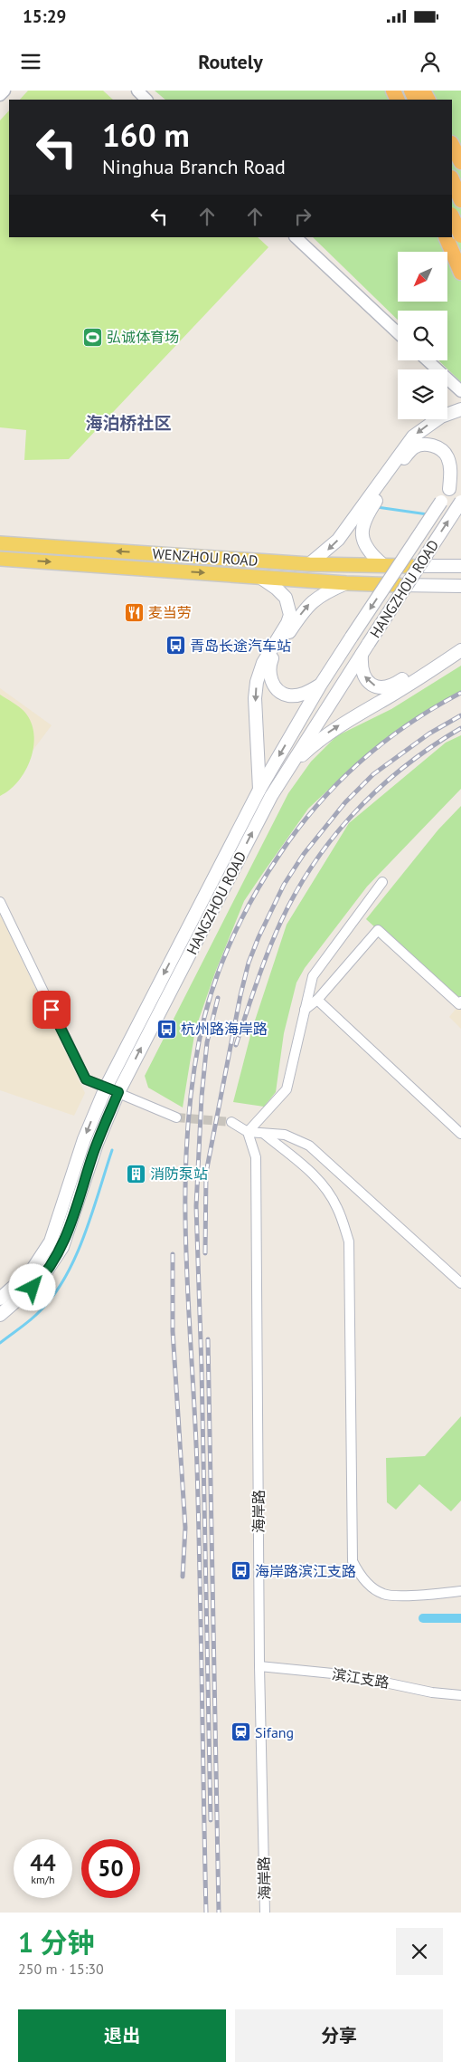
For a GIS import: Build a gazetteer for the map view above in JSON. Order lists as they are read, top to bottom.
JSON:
{
  "streets": {
    "main road": ["WENZHOU ROAD", "HANGZHOU ROAD"],
    "street": ["海岸路", "滨江支路"]
  },
  "crossings": [
    ["海岸路", "滨江支路"]
  ],
  "districts": ["海泊桥社区"],
  "places": {
    "sports": ["弘诚体育场"],
    "restaurant": ["麦当劳"],
    "bus stop": ["青岛长途汽车站", "杭州路海岸路", "海岸路滨江支路"],
    "building": ["消防泵站"],
    "station": ["Sifang"]
  },
  "north": "bottom left",
  "page": {
    "status": "15:29",
    "header": "Routely",
    "turn": ["160 m", "Ninghua Branch Road"],
    "speed": "44 km/h",
    "limit": "50",
    "heading": ["1 分钟", "250 m · 15:30"],
    "buttons": ["退出", "分享"]
  }
}
